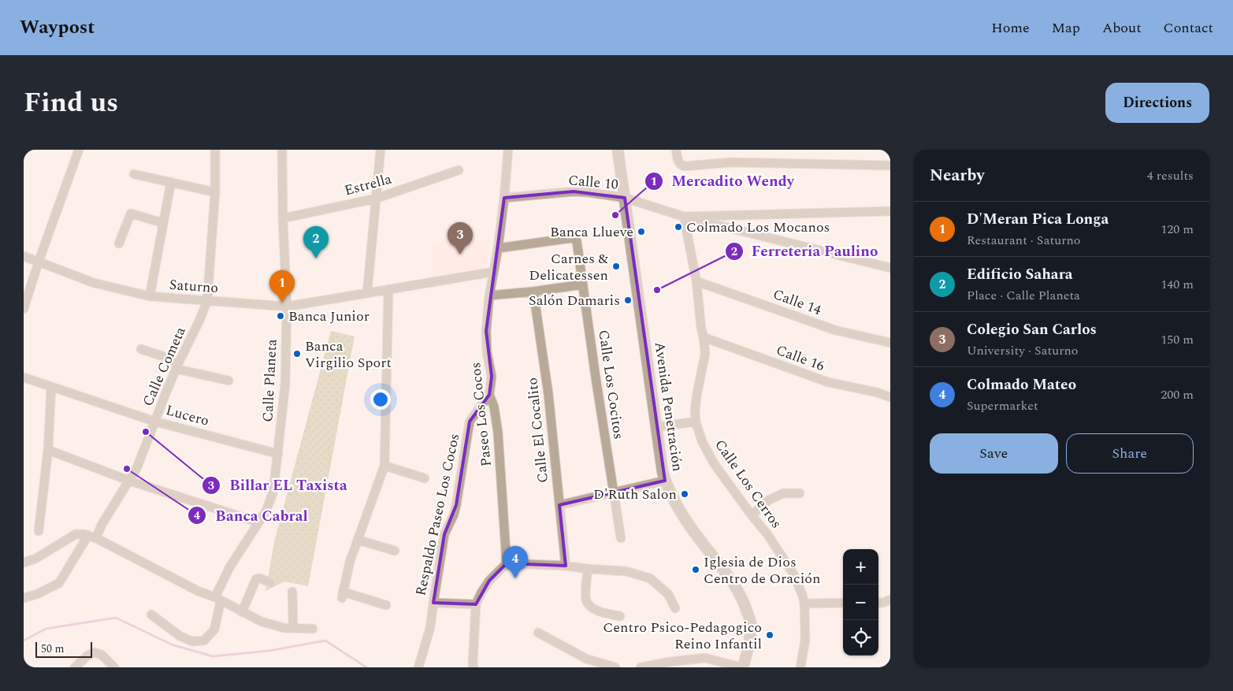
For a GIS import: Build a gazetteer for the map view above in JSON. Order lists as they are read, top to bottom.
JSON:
{
  "streets": {
    "street": [
      "Calle 10",
      "Estrella",
      "Saturno",
      "Calle 14",
      "Calle 16",
      "Calle Cometa",
      "Calle Planeta",
      "Calle Los Cocitos",
      "Avenida Penetración",
      "Paseo Los Cocos",
      "Lucero",
      "Calle El Cocalito",
      "Calle Los Cerros",
      "Respaldo Paseo Los Cocos"
    ]
  },
  "crossings": [
    ["Calle 10", "Avenida Penetración"],
    ["Calle 10", "Paseo Los Cocos"],
    ["Calle 10", "Calle Los Cerros"],
    ["Estrella", "Calle Planeta"],
    ["Saturno", "Calle Cometa"],
    ["Saturno", "Calle Planeta"],
    ["Calle 14", "Calle Los Cerros"],
    ["Calle 16", "Calle Los Cerros"],
    ["Calle Cometa", "Lucero"],
    ["Calle Planeta", "Lucero"],
    ["Calle Los Cocitos", "Paseo Los Cocos"],
    ["Paseo Los Cocos", "Respaldo Paseo Los Cocos"]
  ],
  "places": [
    "Mercadito Wendy",
    "Colmado Los Mocanos",
    "Banca Llueve",
    "Carnes & Delicatessen",
    "Ferreteria Paulino",
    "Salón Damaris",
    "Banca Junior",
    "Banca Virgilio Sport",
    "Billar EL Taxista",
    "Banca Cabral",
    "D'Ruth Salon",
    "Iglesia de Dios Centro de Oración",
    "Centro Psico-Pedagogico Reino Infantil"
  ],
  "scale_bar": "50 m",
  "page": {
    "header": "Waypost",
    "nav": [
      "Home",
      "Map",
      "About",
      "Contact"
    ],
    "title": "Find us",
    "buttons": [
      "Directions",
      ["Save", "Share"]
    ],
    "heading": ["Nearby", "4 results"],
    "list": [
      {
        "mark": "1",
        "name": "D'Meran Pica Longa",
        "note": "Restaurant · Saturno",
        "value": "120 m"
      },
      {
        "mark": "2",
        "name": "Edificio Sahara",
        "note": "Place · Calle Planeta",
        "value": "140 m"
      },
      {
        "mark": "3",
        "name": "Colegio San Carlos",
        "note": "University · Saturno",
        "value": "150 m"
      },
      {
        "mark": "4",
        "name": "Colmado Mateo",
        "note": "Supermarket",
        "value": "200 m"
      }
    ],
    "pins": [
      "3",
      "2",
      "1",
      "4"
    ],
    "map_buttons": ["+", "−"],
    "scale": "50 m"
  }
}
